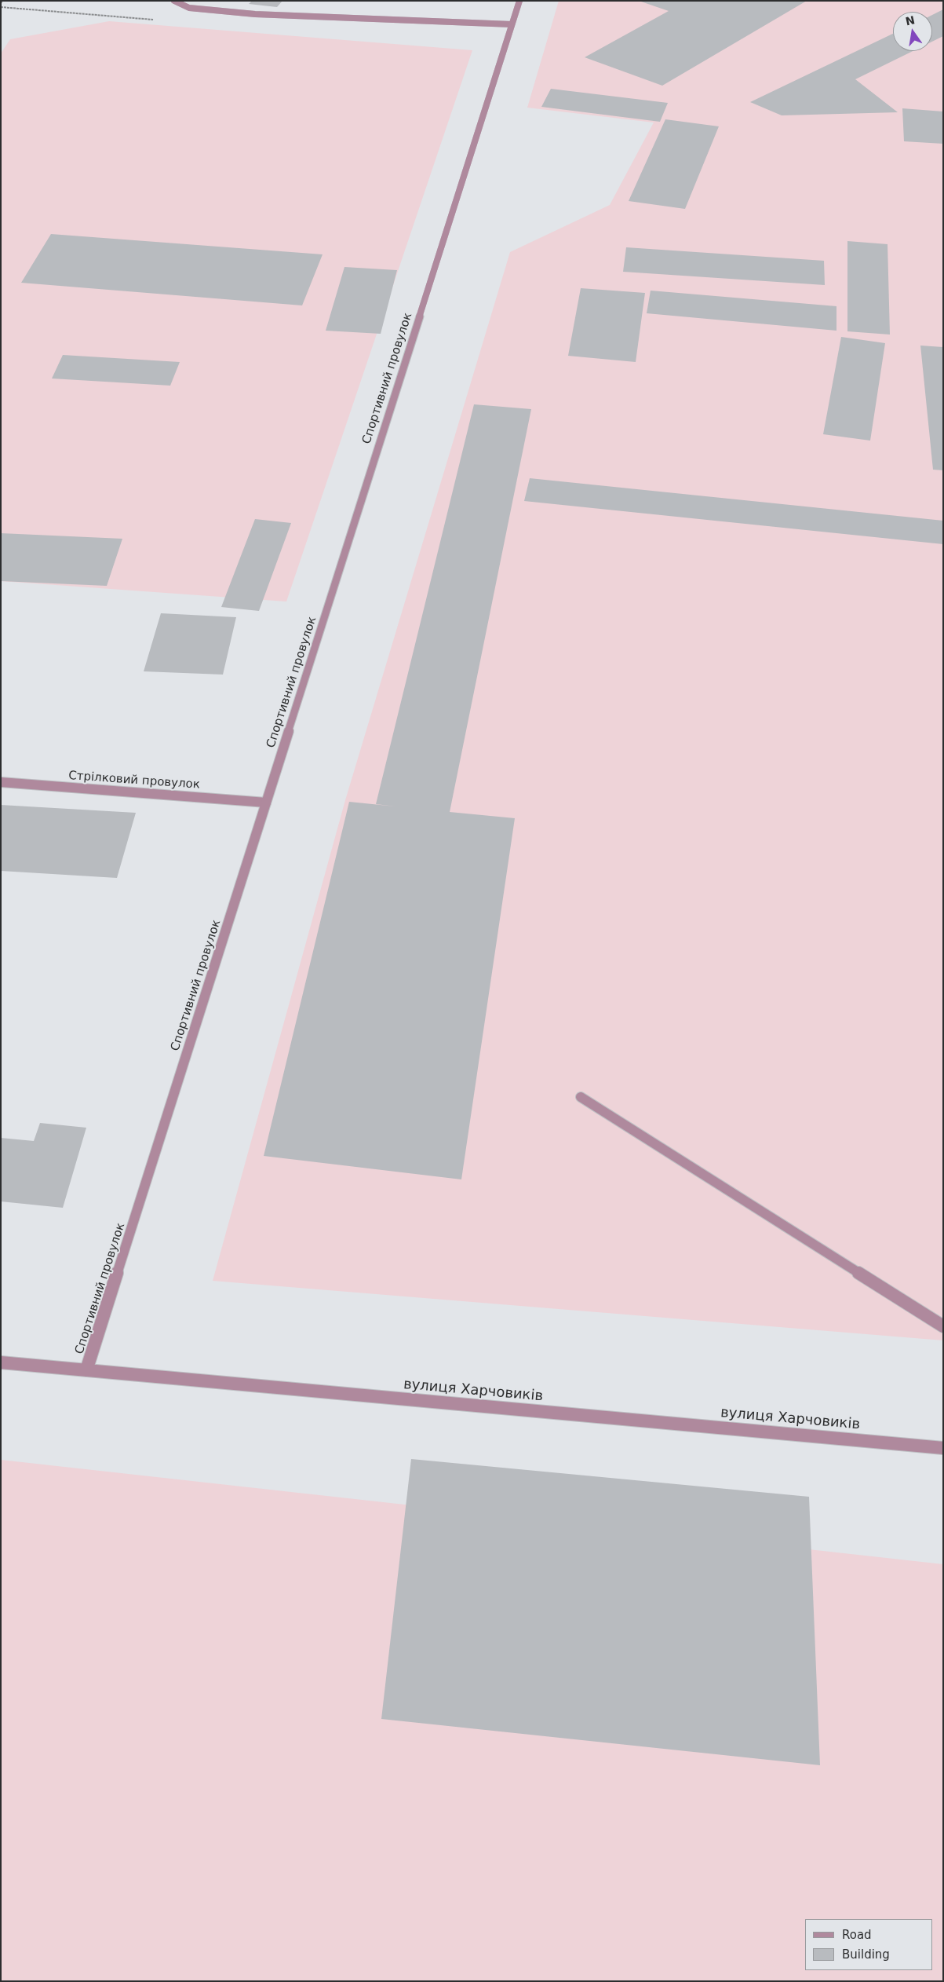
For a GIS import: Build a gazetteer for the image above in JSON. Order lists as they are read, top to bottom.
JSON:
{
  "streets": {
    "street": ["Спортивний провулок", "Стрілковий провулок", "вулиця Харчовиків"]
  },
  "crossings": [
    ["Спортивний провулок", "Стрілковий провулок"],
    ["Спортивний провулок", "вулиця Харчовиків"]
  ],
  "legend": ["Road", "Building"],
  "north": "top"
}
